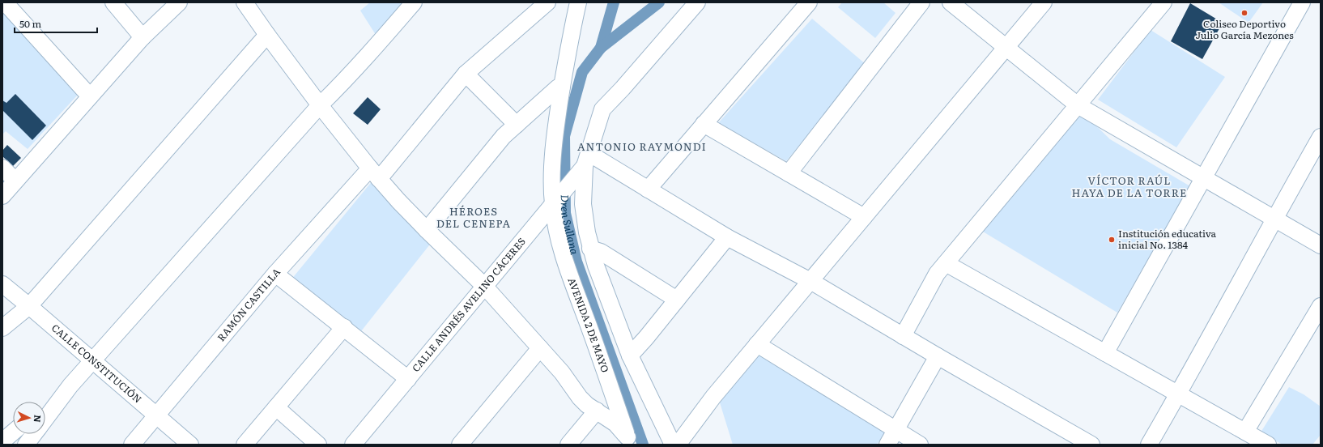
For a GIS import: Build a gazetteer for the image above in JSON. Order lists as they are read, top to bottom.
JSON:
{
  "streets": {
    "street": [
      "RAMÓN CASTILLA",
      "CALLE ANDRÉS AVELINO CÁCERES",
      "AVENIDA 2 DE MAYO",
      "CALLE CONSTITUCIÓN"
    ]
  },
  "crossings": [
    ["RAMÓN CASTILLA", "CALLE CONSTITUCIÓN"],
    ["CALLE ANDRÉS AVELINO CÁCERES", "AVENIDA 2 DE MAYO"]
  ],
  "districts": ["ANTONIO RAYMONDI", "VÍCTOR RAÚL HAYA DE LA TORRE", "HÉROES DEL CENEPA"],
  "water": ["Dren Sullana"],
  "places": ["Coliseo Deportivo Julio García Mezones", "Institución educativa inicial No. 1384"],
  "scale_bar": "50 m",
  "north": "right"
}
